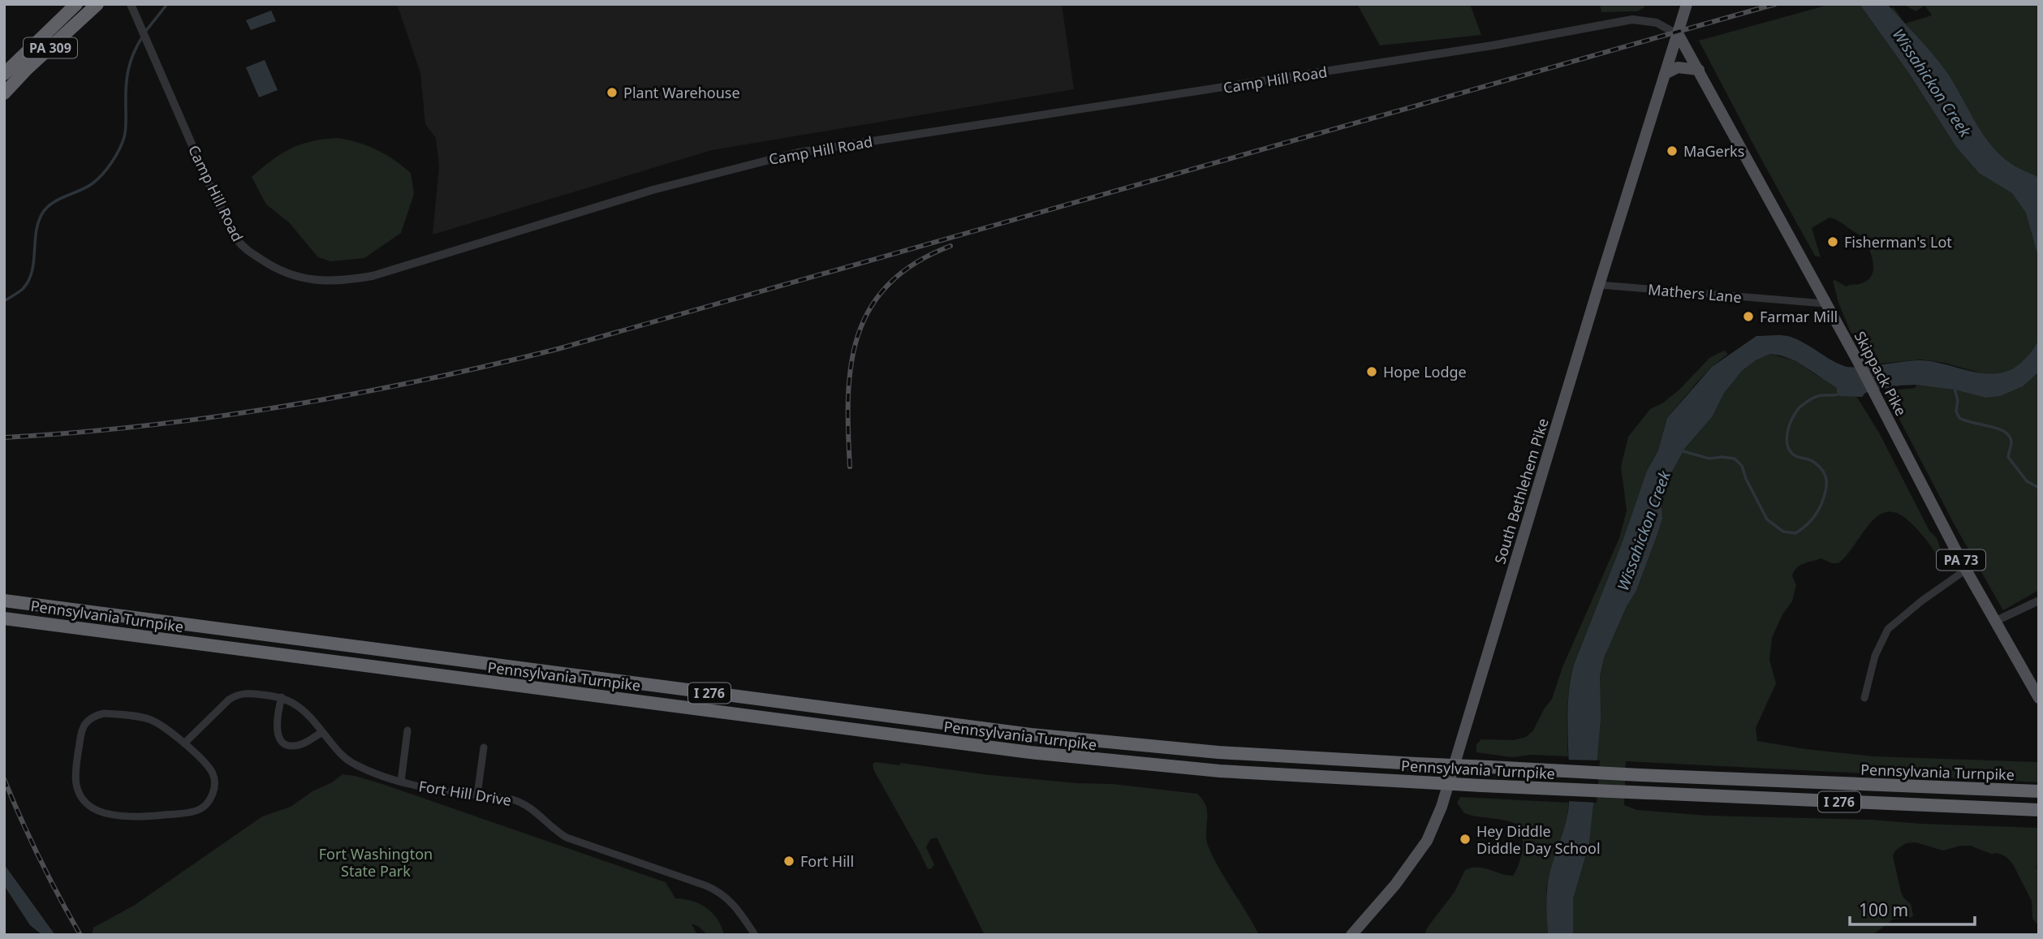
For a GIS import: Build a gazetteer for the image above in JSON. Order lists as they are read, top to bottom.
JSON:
{
  "streets": {
    "highway": ["PA 309", "Pennsylvania Turnpike", "I 276"],
    "main road": ["Skippack Pike", "South Bethlehem Pike", "PA 73"],
    "street": ["Camp Hill Road", "Mathers Lane", "Fort Hill Drive"]
  },
  "crossings": [
    ["Camp Hill Road", "Skippack Pike"],
    ["Camp Hill Road", "South Bethlehem Pike"],
    ["Mathers Lane", "Skippack Pike"],
    ["Mathers Lane", "South Bethlehem Pike"],
    ["Skippack Pike", "South Bethlehem Pike"]
  ],
  "water": ["Wissahickon Creek"],
  "parks": ["Fort Washington State Park"],
  "places": [
    "Plant Warehouse",
    "MaGerks",
    "Fisherman's Lot",
    "Farmar Mill",
    "Hope Lodge",
    "Hey Diddle Diddle Day School",
    "Fort Hill"
  ],
  "scale_bar": "100 m"
}
